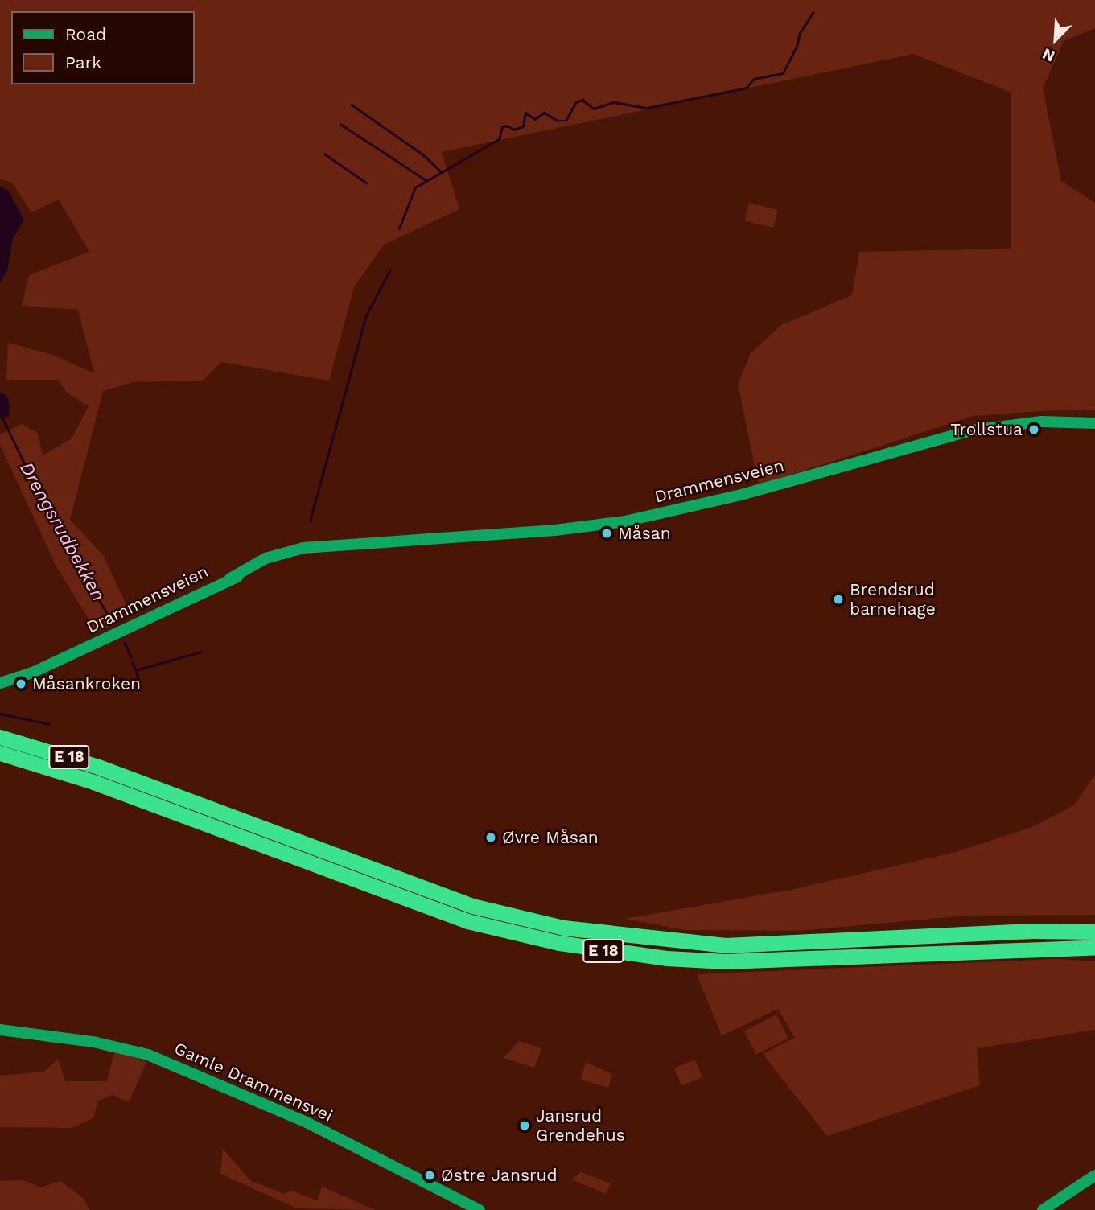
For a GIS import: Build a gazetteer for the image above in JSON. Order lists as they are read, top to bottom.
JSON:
{
  "streets": {
    "highway": ["E 18"],
    "main road": ["Drammensveien", "Gamle Drammensvei"]
  },
  "water": ["Drengsrudbekken"],
  "places": [
    "Trollstua",
    "Måsan",
    "Brendsrud barnehage",
    "Måsankroken",
    "Øvre Måsan",
    "Jansrud Grendehus",
    "Østre Jansrud"
  ],
  "legend": ["Road", "Park"],
  "north": "bottom left"
}
